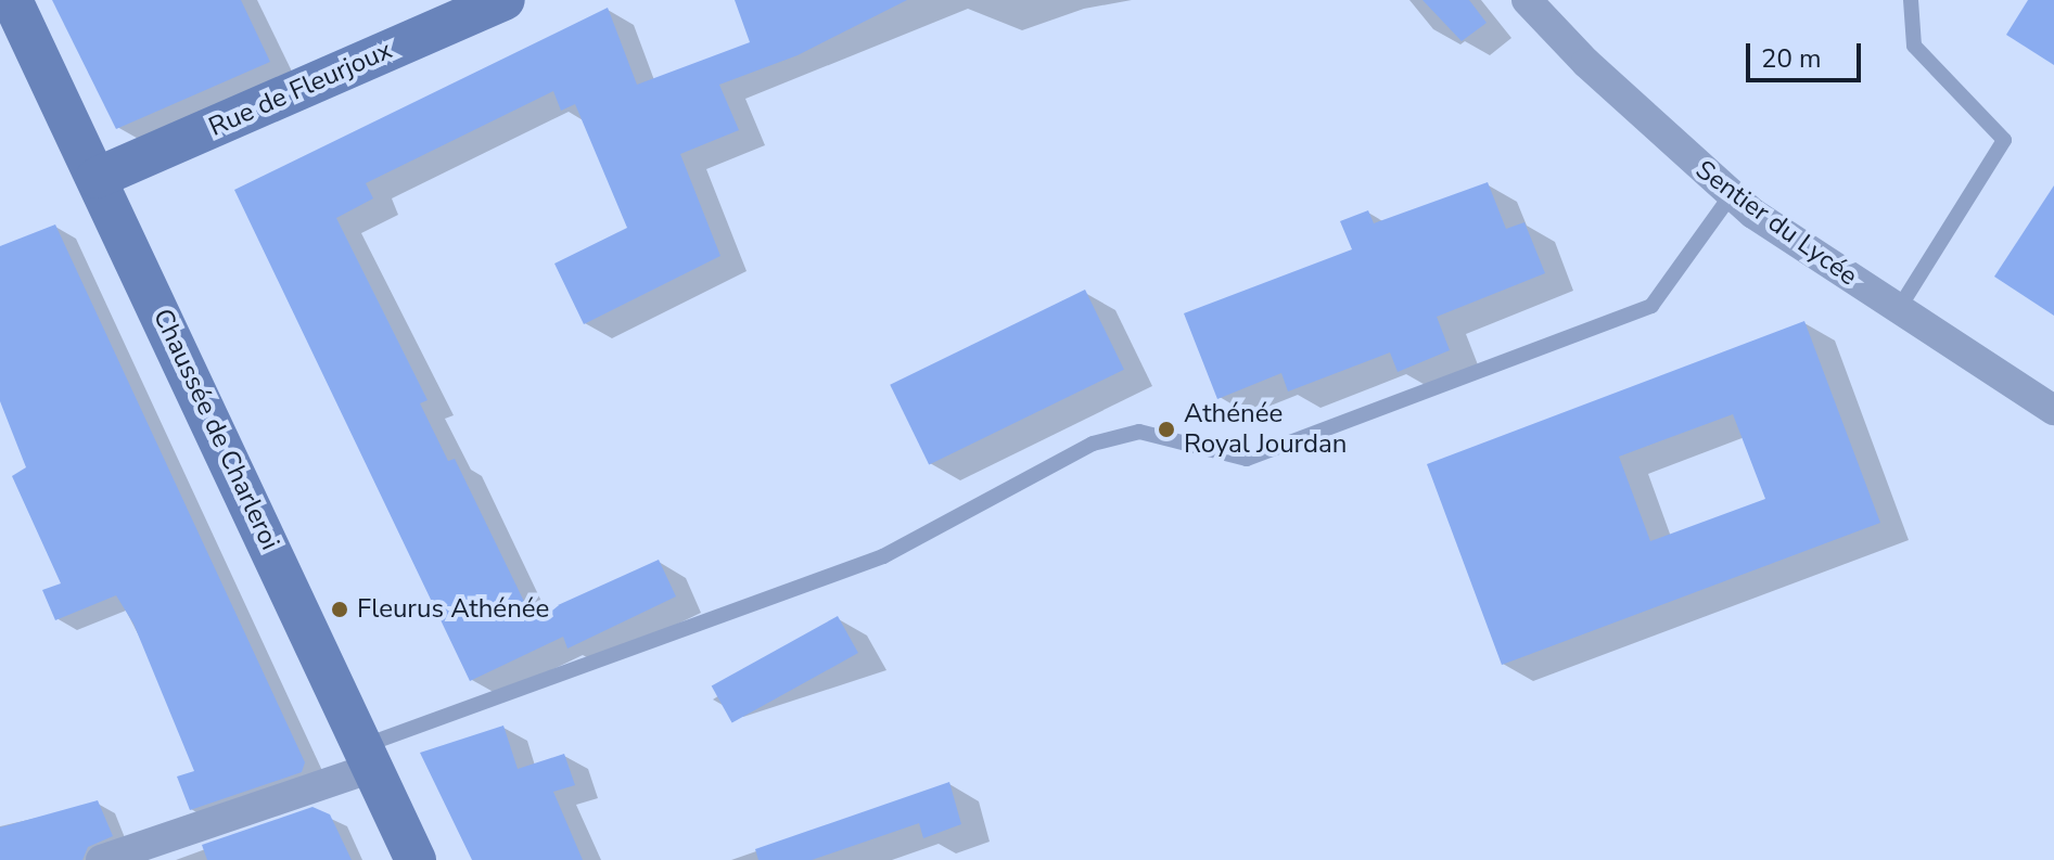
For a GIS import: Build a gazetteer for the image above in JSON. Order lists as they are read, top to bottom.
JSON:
{
  "streets": {
    "main road": ["Rue de Fleurjoux", "Chaussée de Charleroi"],
    "street": ["Sentier du Lycée"]
  },
  "crossings": [
    ["Rue de Fleurjoux", "Chaussée de Charleroi"]
  ],
  "places": ["Athénée Royal Jourdan", "Fleurus Athénée"],
  "scale_bar": "20 m"
}
